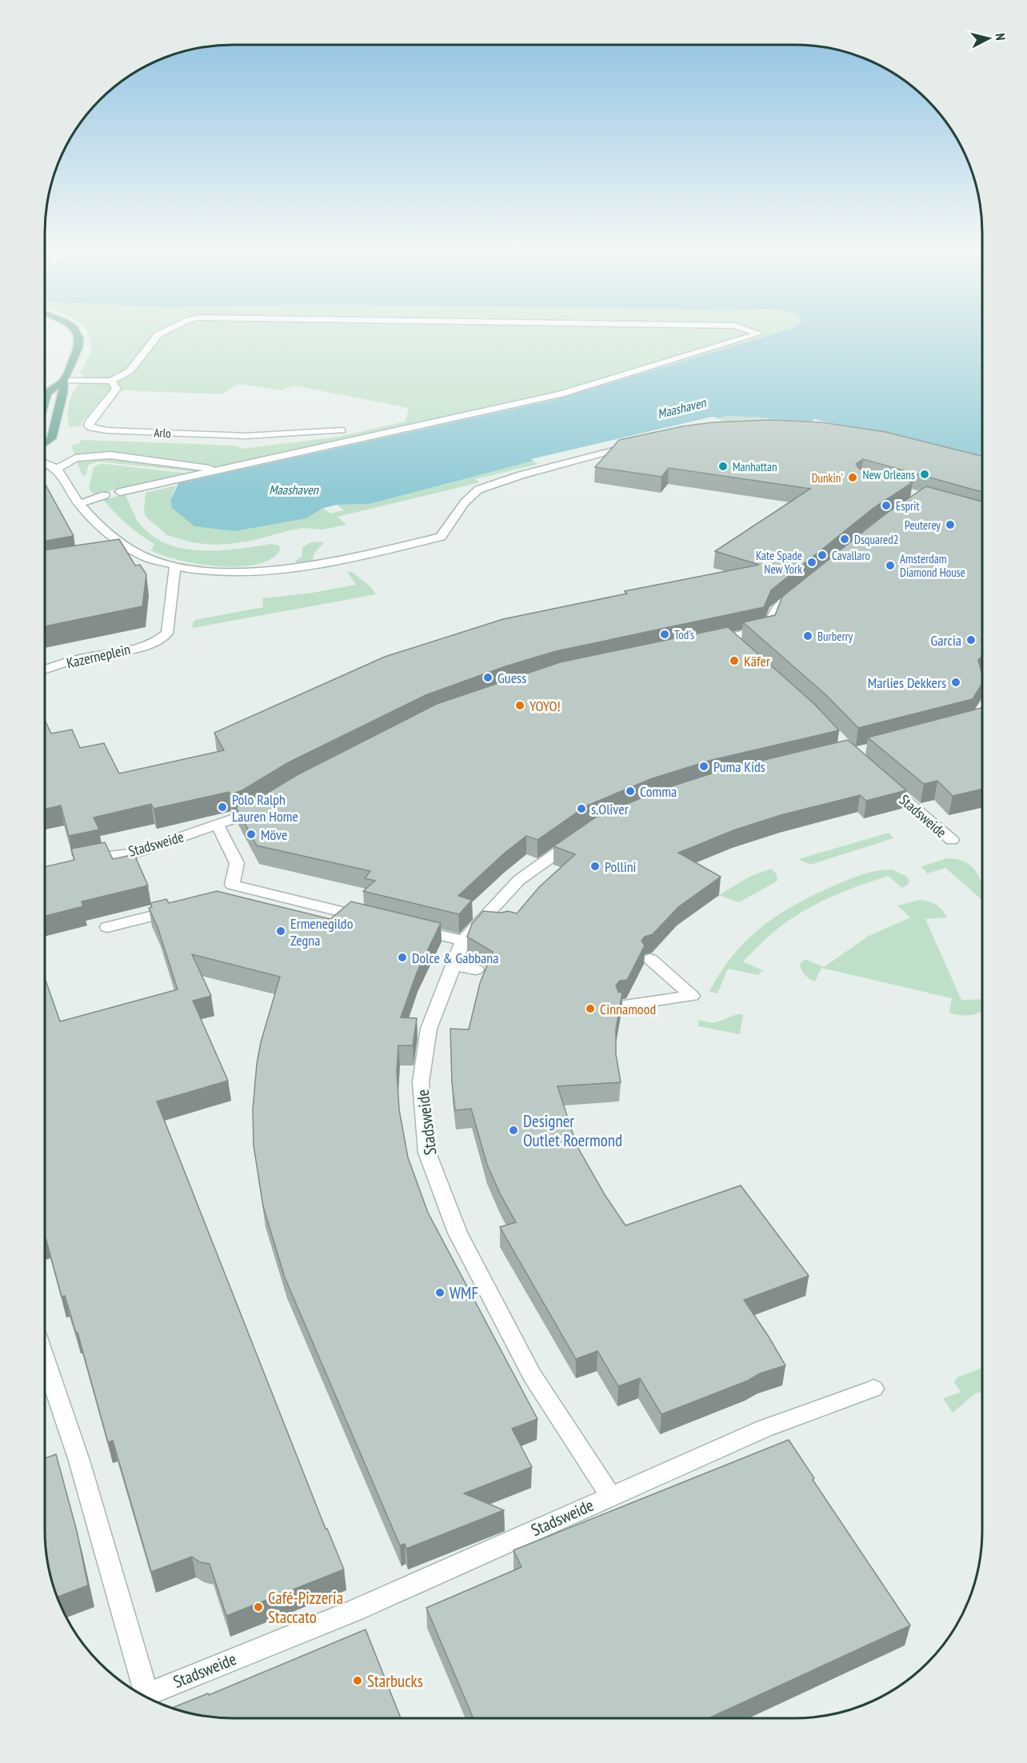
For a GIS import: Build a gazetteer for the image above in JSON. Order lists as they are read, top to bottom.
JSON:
{
  "streets": {
    "street": ["Arlo", "Kazerneplein", "Stadsweide"]
  },
  "water": ["Maashaven"],
  "places": [
    "Manhattan",
    "New Orleans",
    "Dunkin'",
    "Esprit",
    "Peuterey",
    "Dsquared2",
    "Cavallaro",
    "Kate Spade New York",
    "Amsterdam Diamond House",
    "Tod's",
    "Burberry",
    "Garcia",
    "Käfer",
    "Guess",
    "Marlies Dekkers",
    "YOYO!",
    "Puma Kids",
    "Comma",
    "Polo Ralph Lauren Home",
    "s.Oliver",
    "Möve",
    "Pollini",
    "Ermenegildo Zegna",
    "Dolce & Gabbana",
    "Cinnamood",
    "Designer Outlet Roermond",
    "WMF",
    "Café-Pizzeria Staccato",
    "Starbucks"
  ],
  "north": "right"
}
